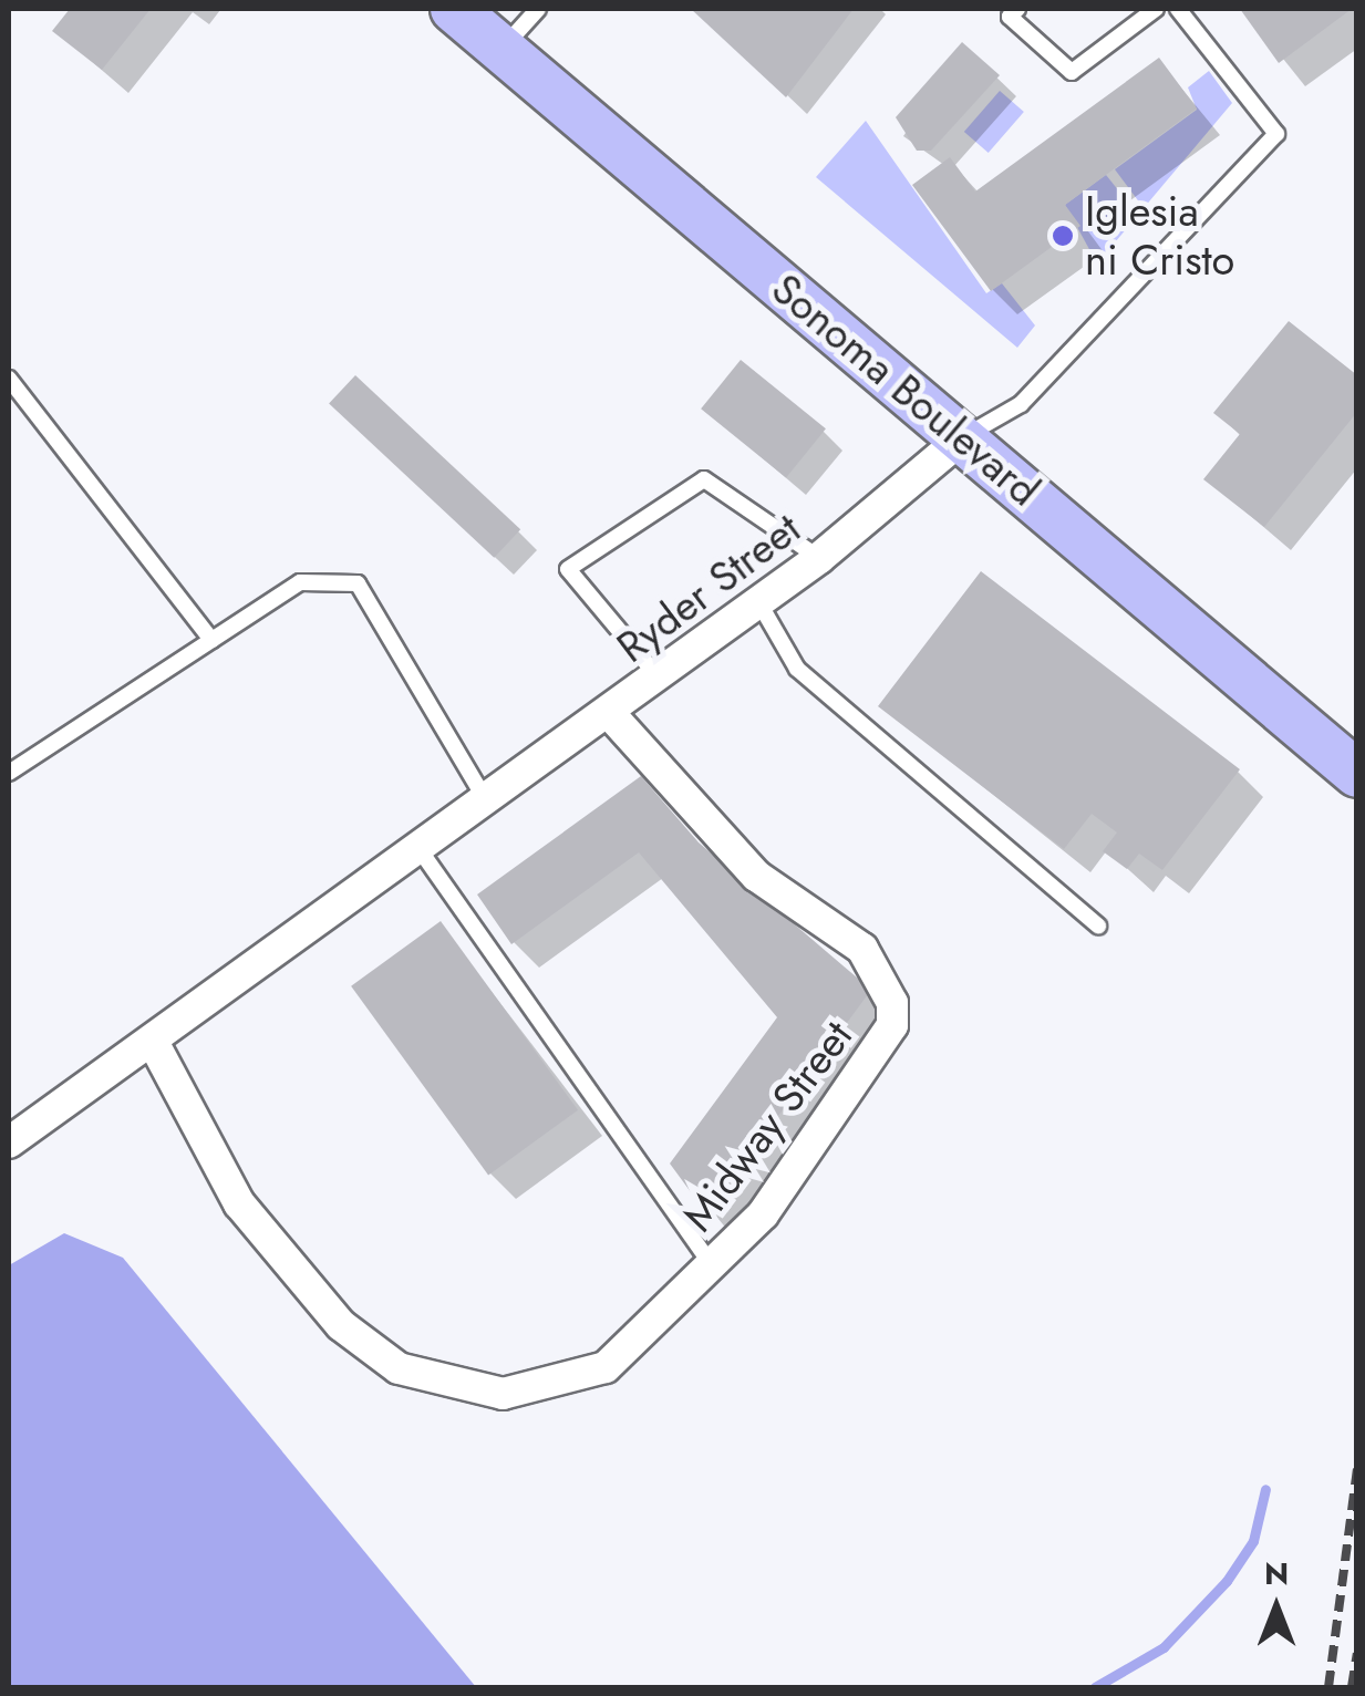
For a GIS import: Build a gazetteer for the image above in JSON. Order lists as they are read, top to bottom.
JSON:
{
  "streets": {
    "main road": ["Sonoma Boulevard"],
    "street": ["Ryder Street", "Midway Street"]
  },
  "crossings": [
    ["Sonoma Boulevard", "Ryder Street"],
    ["Ryder Street", "Midway Street"]
  ],
  "places": ["Iglesia ni Cristo"],
  "north": "top"
}
